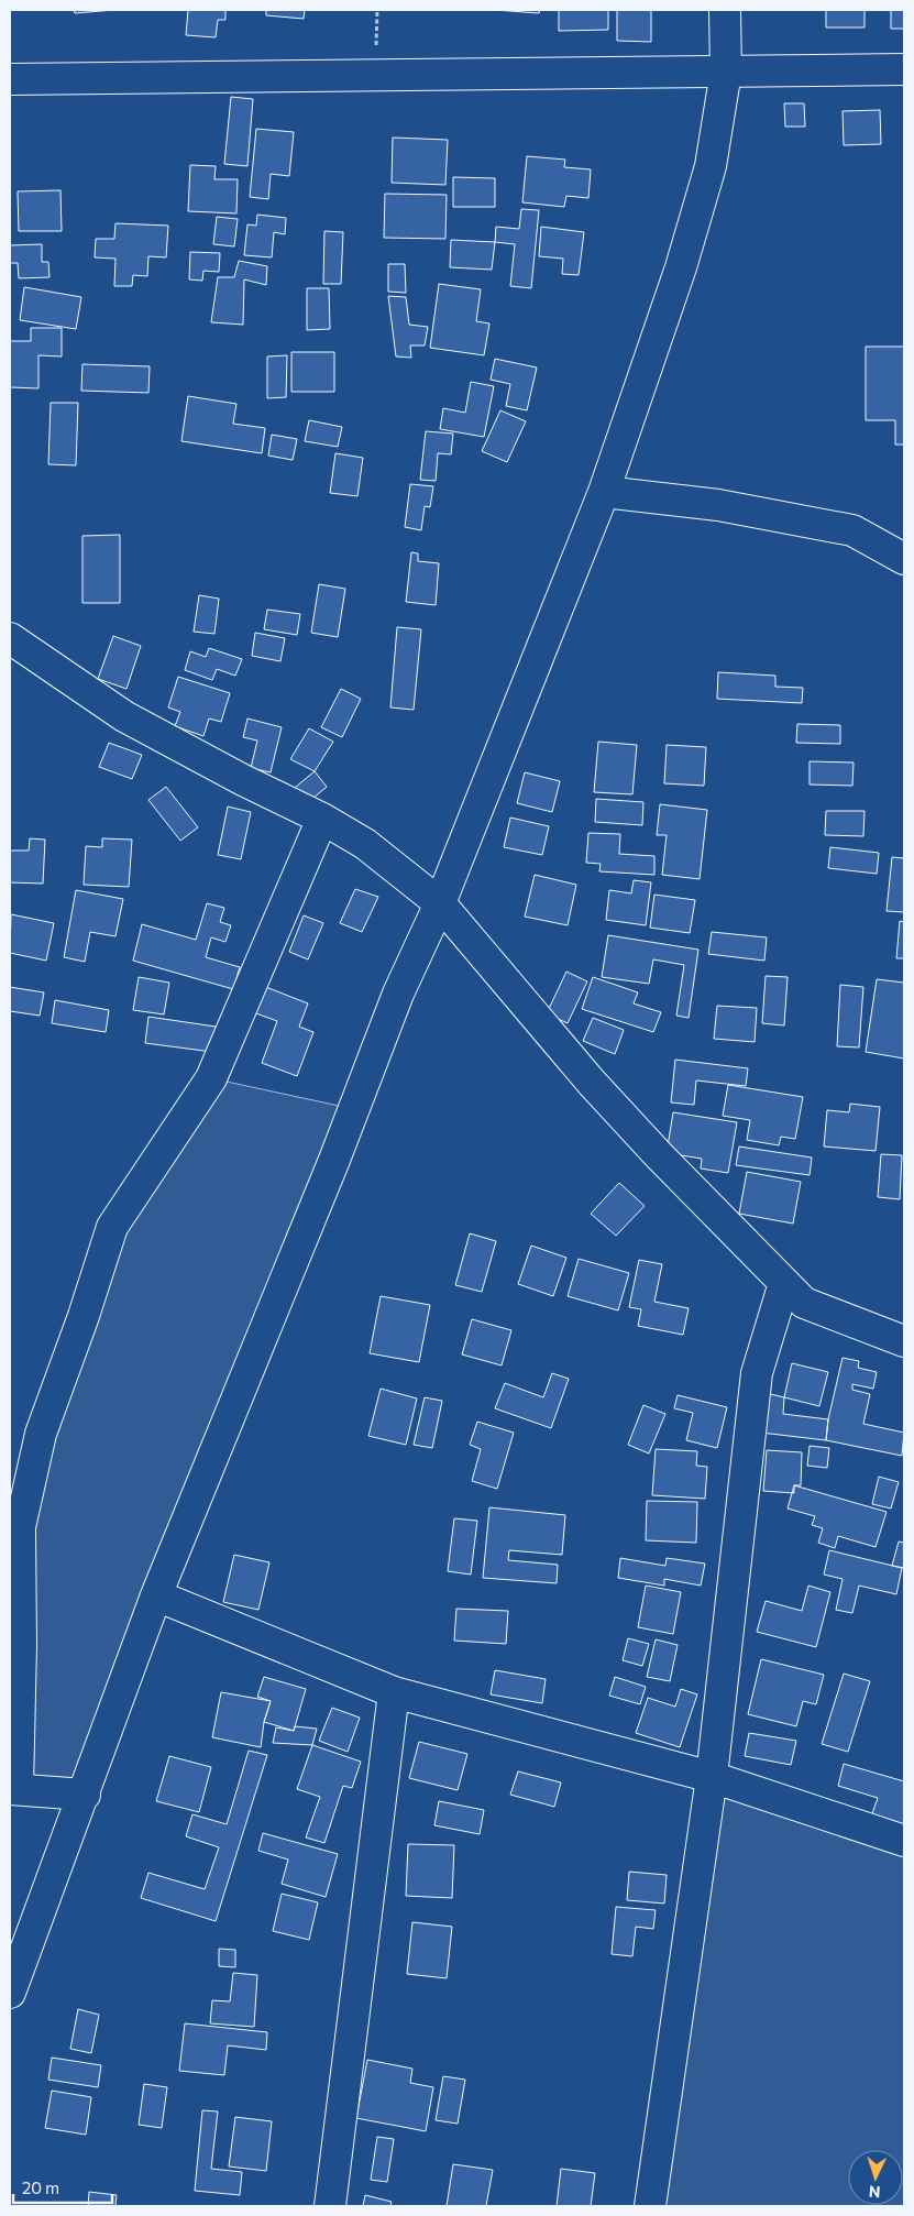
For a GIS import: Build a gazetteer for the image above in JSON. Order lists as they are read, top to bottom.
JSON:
{
  "scale_bar": "20 m",
  "north": "bottom"
}
